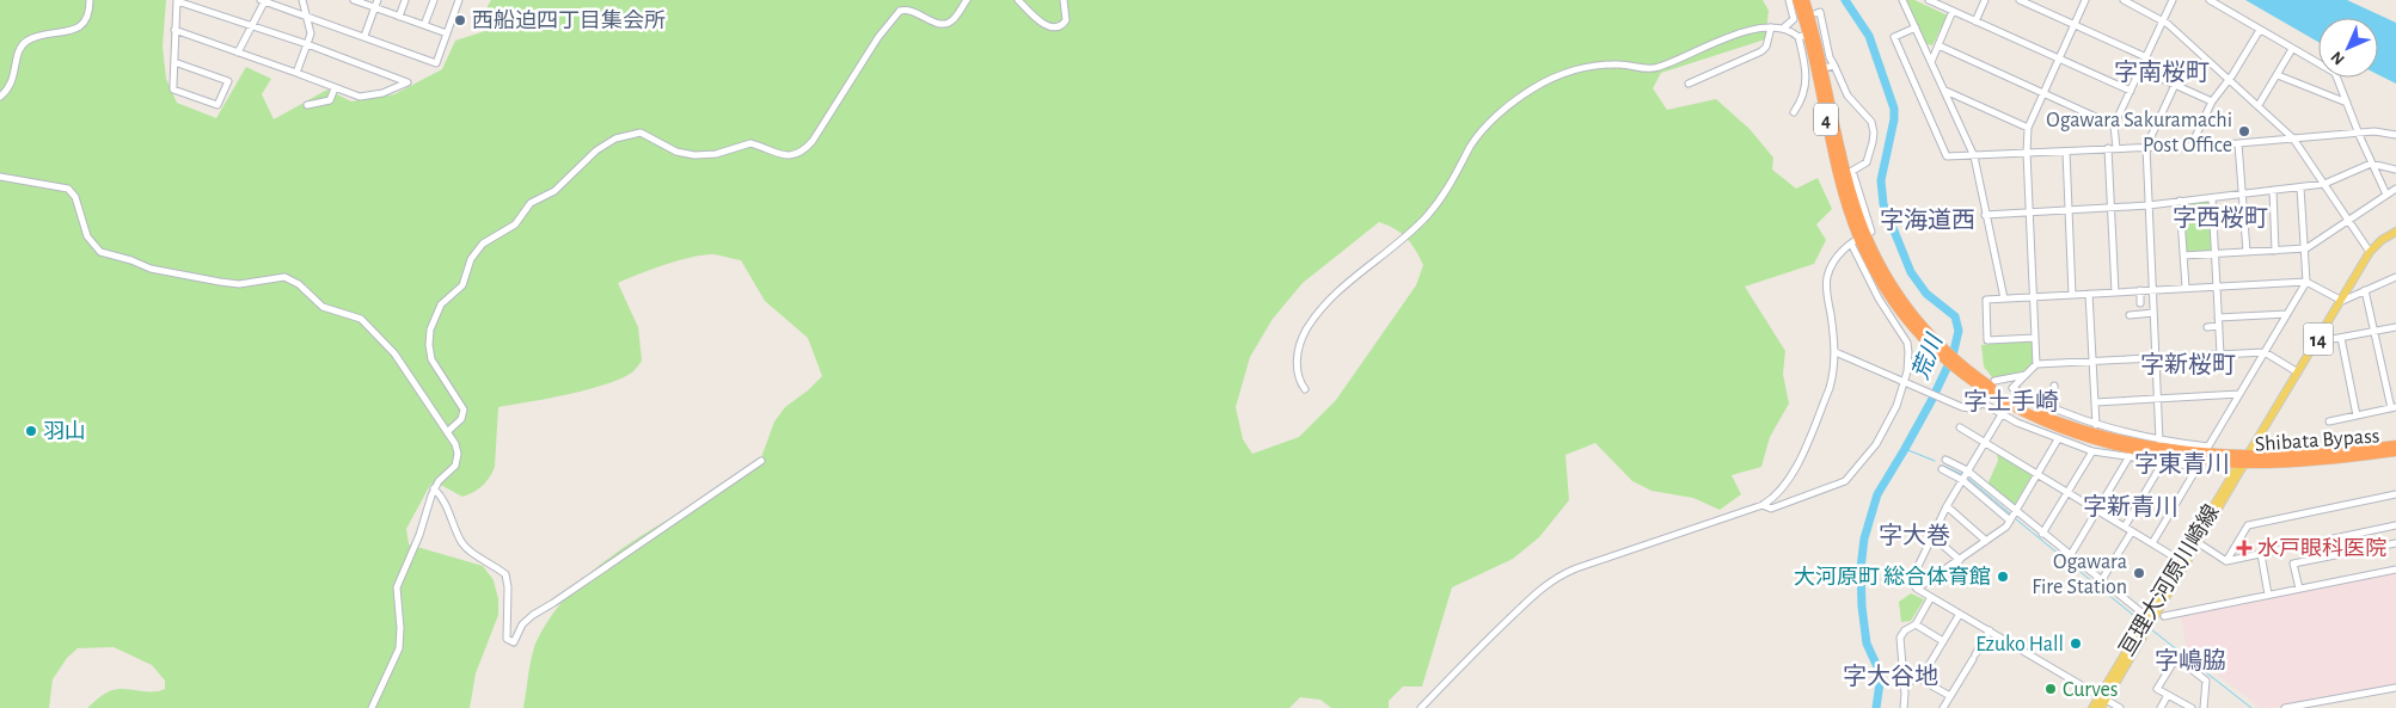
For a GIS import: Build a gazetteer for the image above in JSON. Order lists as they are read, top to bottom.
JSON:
{
  "streets": {
    "highway": ["4", "Shibata Bypass"],
    "main road": ["14", "亘理大河原川崎線"]
  },
  "crossings": [
    ["14", "亘理大河原川崎線"],
    ["Shibata Bypass", "亘理大河原川崎線"]
  ],
  "districts": [
    "字南桜町",
    "字西桜町",
    "字海道西",
    "字新桜町",
    "字土手崎",
    "字東青川",
    "字新青川",
    "字大巻",
    "字嶋脇",
    "字大谷地"
  ],
  "water": ["荒川"],
  "places": {
    "other": [
      "西船迫四丁目集会所",
      "Ogawara Sakuramachi Post Office",
      "羽山",
      "Ogawara Fire Station",
      "大河原町 総合体育館",
      "Ezuko Hall",
      "Curves"
    ],
    "health": ["水戸眼科医院"]
  },
  "north": "bottom left"
}
